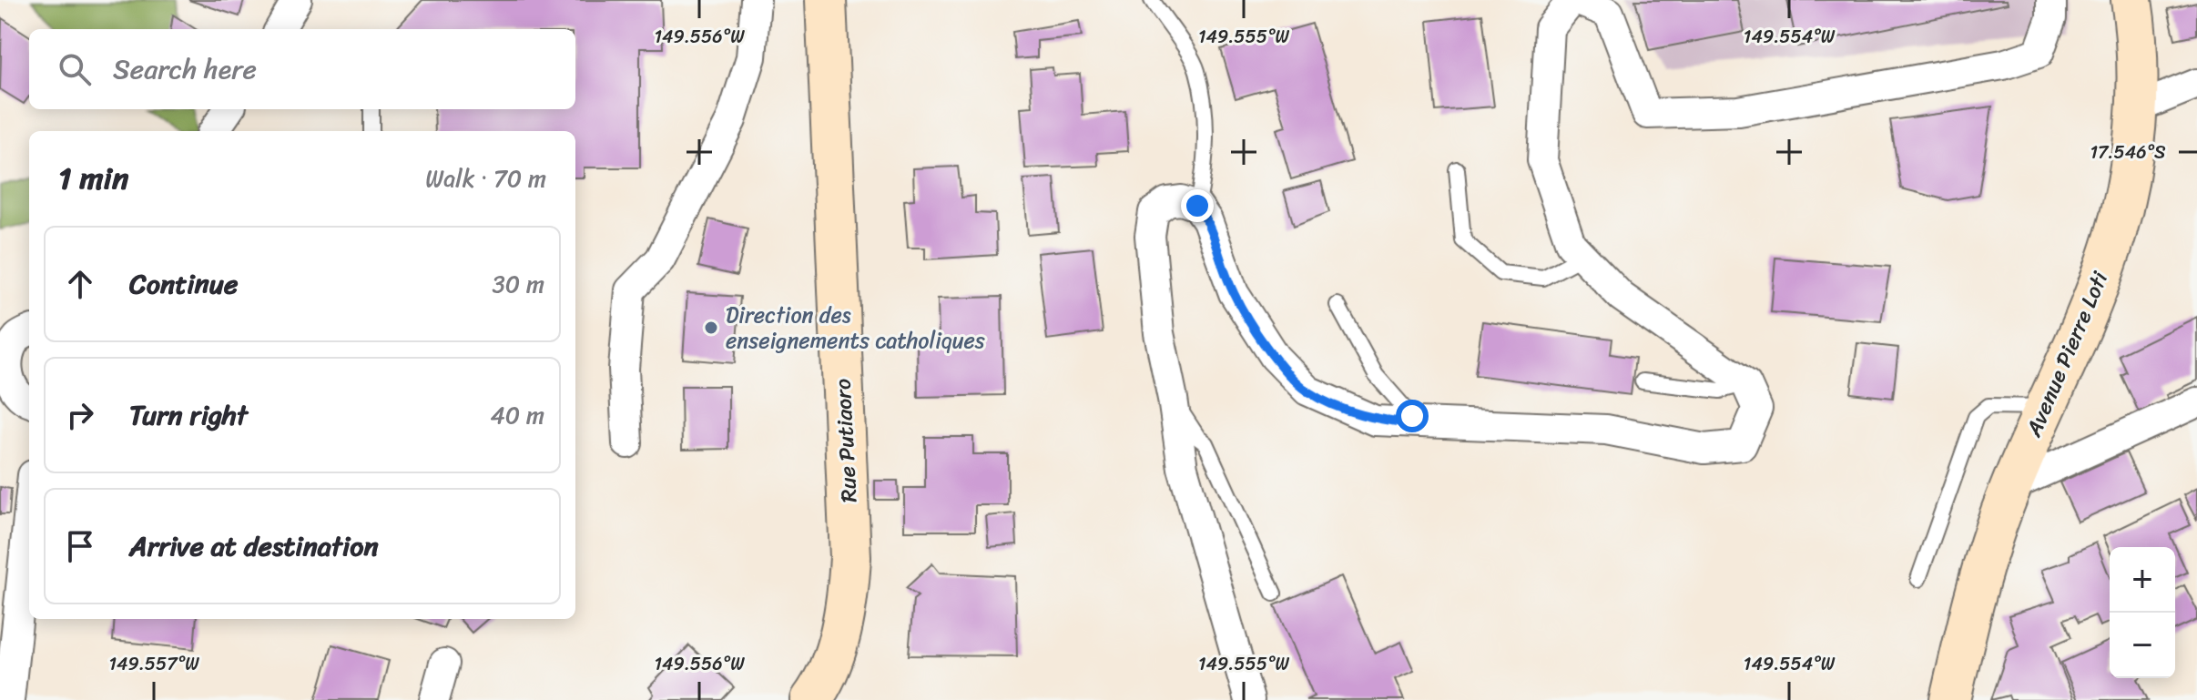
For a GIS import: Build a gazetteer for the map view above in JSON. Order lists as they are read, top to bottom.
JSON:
{
  "streets": {
    "main road": ["Avenue Pierre Loti", "Rue Putiaoro"]
  },
  "places": ["Direction des enseignements catholiques"],
  "page": {
    "search": "Search here",
    "heading": ["1 min", "Walk · 70 m"],
    "list": [
      ["Continue", "30 m"],
      ["Turn right", "40 m"],
      "Arrive at destination"
    ],
    "map_buttons": ["+", "−"]
  },
  "coordinates": [
    "149.556°W",
    "149.555°W",
    "149.554°W",
    "17.546°S",
    "149.557°W"
  ]
}
